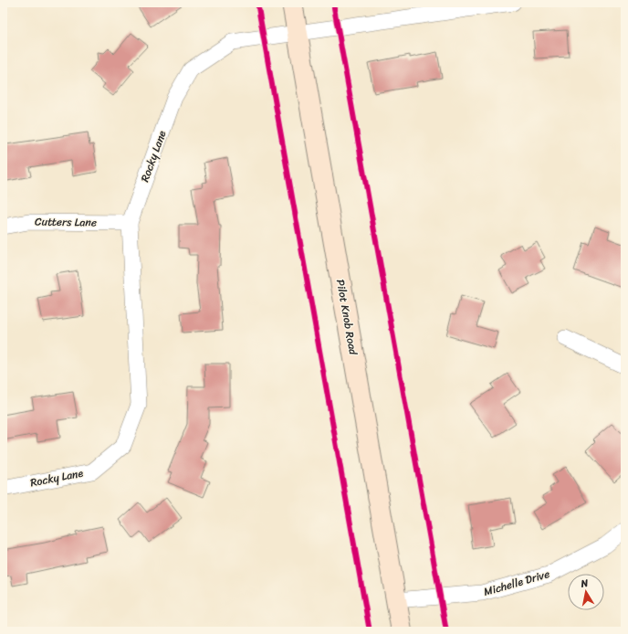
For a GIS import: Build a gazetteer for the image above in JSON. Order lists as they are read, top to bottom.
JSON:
{
  "streets": {
    "main road": ["Pilot Knob Road"],
    "street": ["Rocky Lane", "Cutters Lane", "Michelle Drive"]
  },
  "crossings": [
    ["Rocky Lane", "Cutters Lane"],
    ["Rocky Lane", "Pilot Knob Road"],
    ["Pilot Knob Road", "Michelle Drive"]
  ],
  "north": "top"
}
